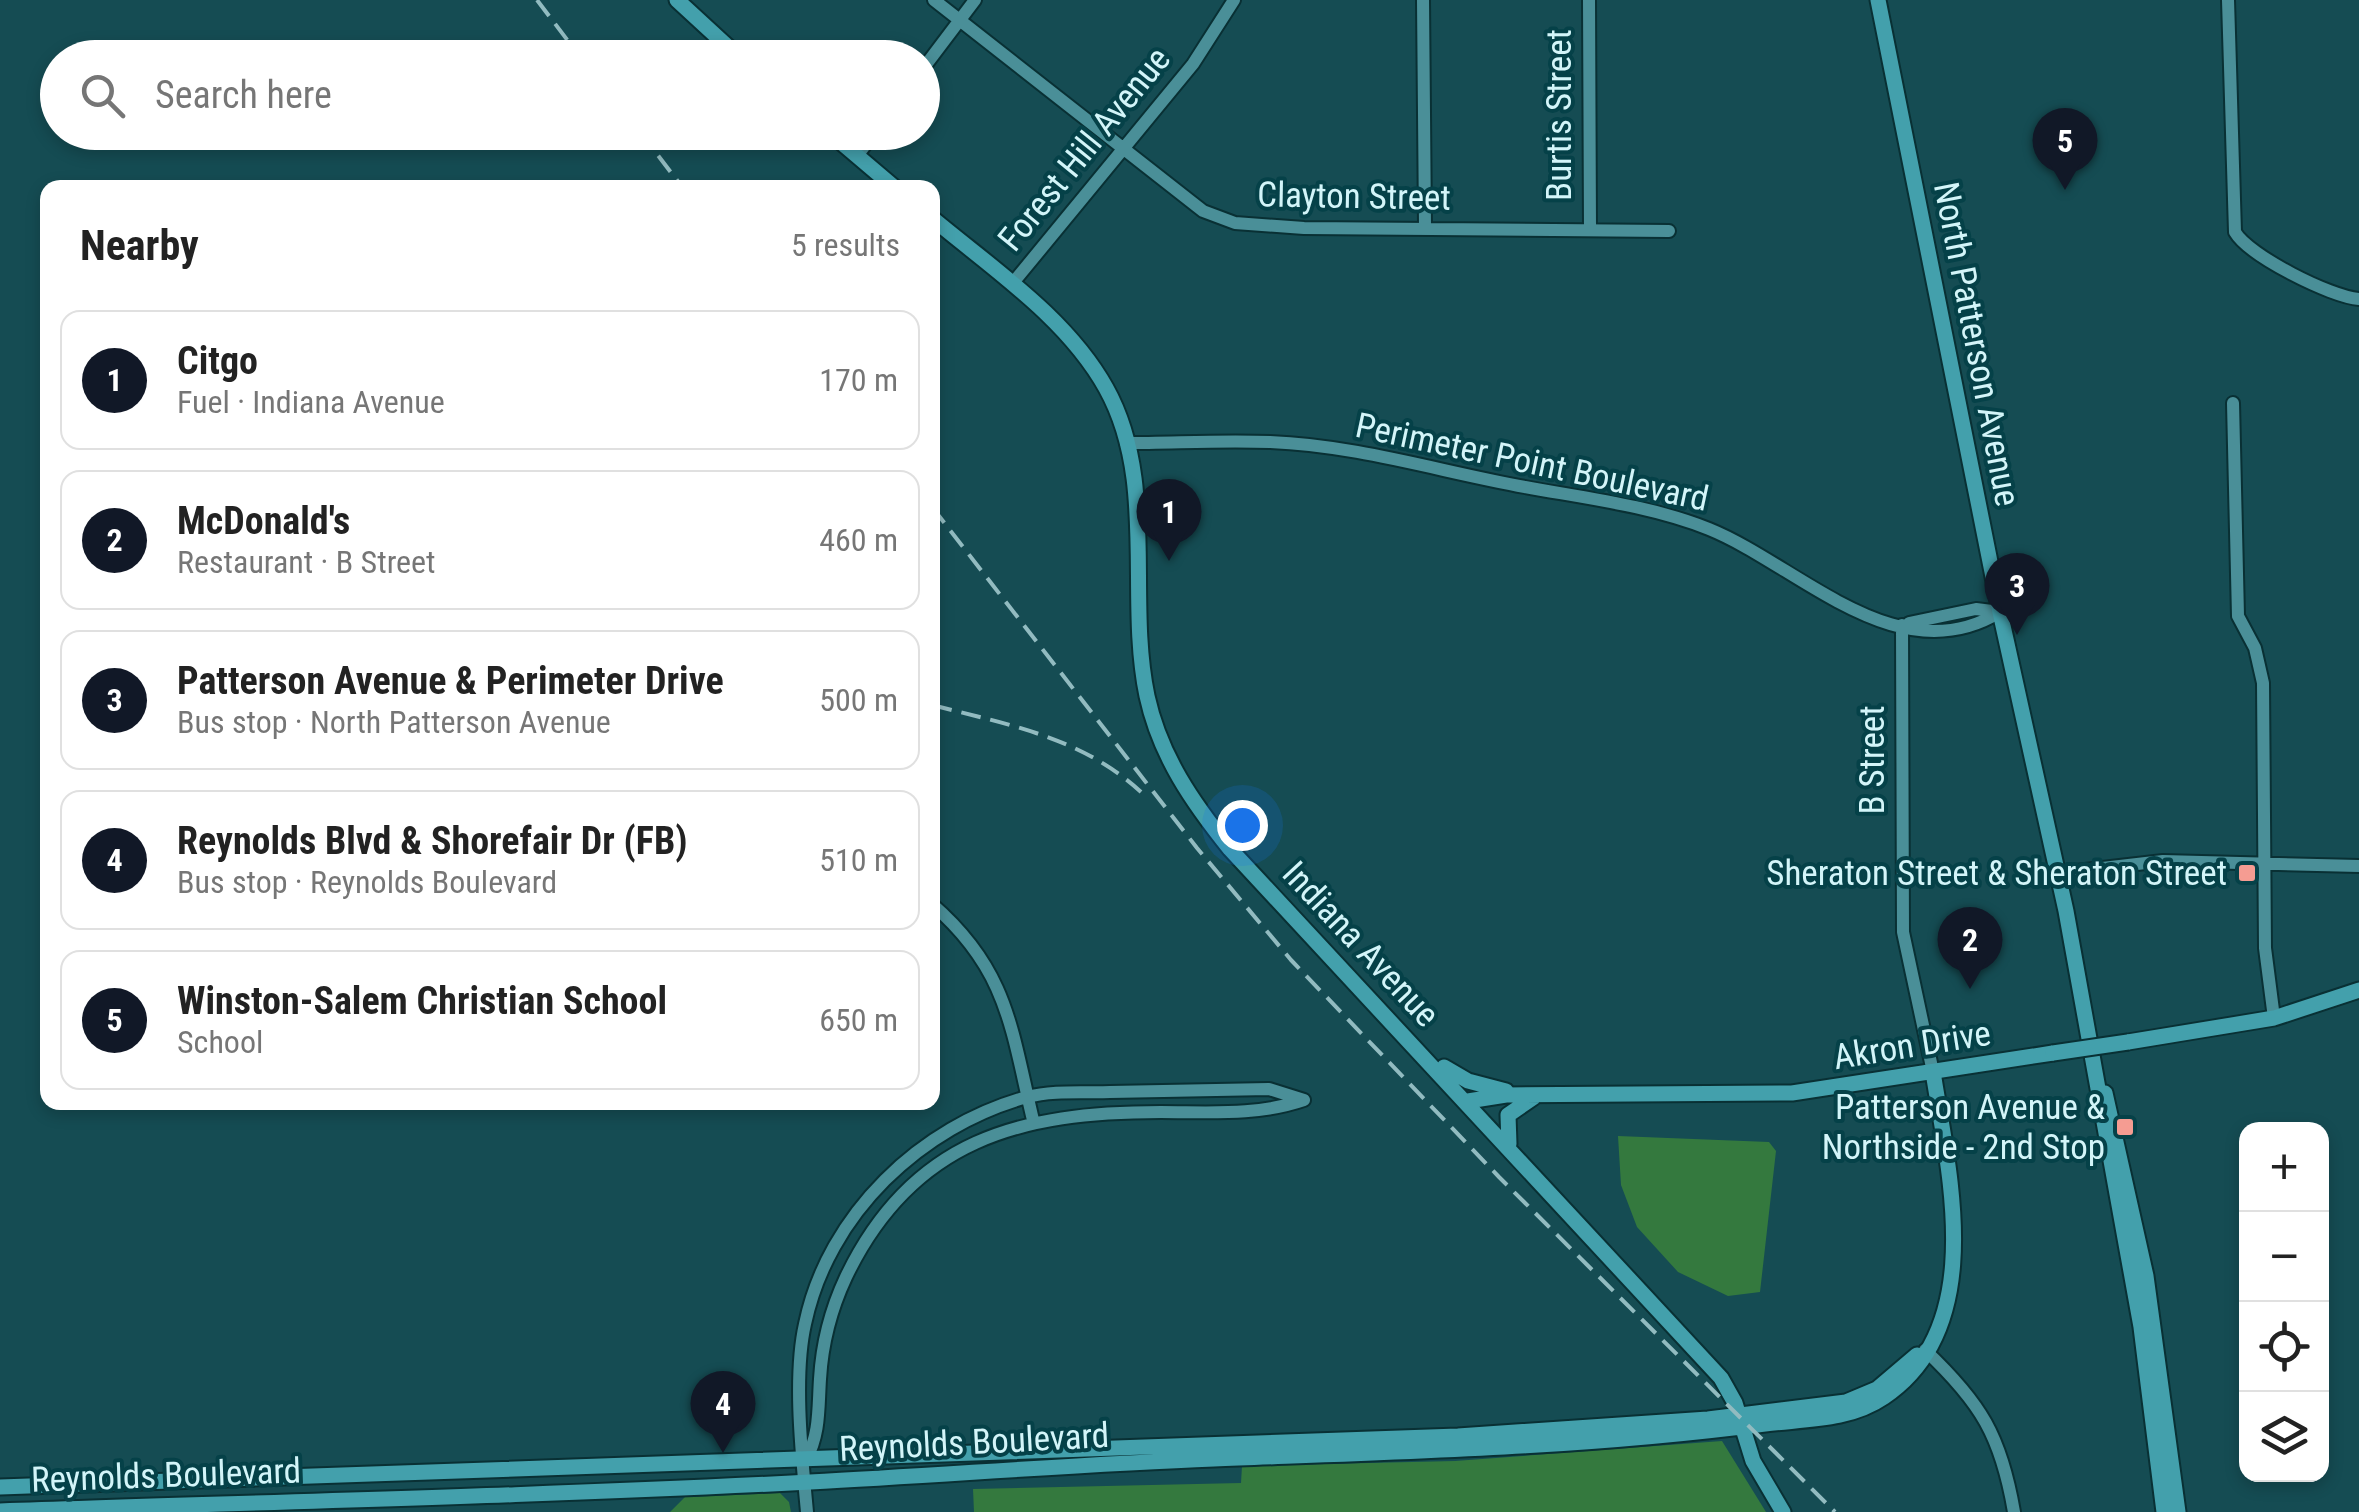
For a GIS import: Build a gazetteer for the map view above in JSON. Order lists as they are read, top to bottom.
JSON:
{
  "streets": {
    "main road": [
      "North Patterson Avenue",
      "Indiana Avenue",
      "Akron Drive",
      "Reynolds Boulevard"
    ],
    "street": [
      "Burtis Street",
      "Forest Hill Avenue",
      "Clayton Street",
      "Perimeter Point Boulevard",
      "B Street"
    ]
  },
  "crossings": [
    ["Burtis Street", "Clayton Street"],
    ["Forest Hill Avenue", "Clayton Street"],
    ["Forest Hill Avenue", "Indiana Avenue"],
    ["North Patterson Avenue", "Perimeter Point Boulevard"],
    ["Perimeter Point Boulevard", "B Street"],
    ["Perimeter Point Boulevard", "Indiana Avenue"],
    ["B Street", "Akron Drive"],
    ["B Street", "Reynolds Boulevard"],
    ["Indiana Avenue", "Akron Drive"],
    ["Indiana Avenue", "Reynolds Boulevard"],
    ["Akron Drive", "Reynolds Boulevard"]
  ],
  "places": {
    "transit": ["Sheraton Street & Sheraton Street", "Patterson Avenue & Northside - 2nd Stop"]
  },
  "page": {
    "search": "Search here",
    "pins": [
      "5",
      "1",
      "3",
      "2",
      "4"
    ],
    "heading": ["Nearby", "5 results"],
    "list": [
      {
        "mark": "1",
        "name": "Citgo",
        "note": "Fuel · Indiana Avenue",
        "value": "170 m"
      },
      {
        "mark": "2",
        "name": "McDonald's",
        "note": "Restaurant · B Street",
        "value": "460 m"
      },
      {
        "mark": "3",
        "name": "Patterson Avenue & Perimeter Drive",
        "note": "Bus stop · North Patterson Avenue",
        "value": "500 m"
      },
      {
        "mark": "4",
        "name": "Reynolds Blvd & Shorefair Dr (FB)",
        "note": "Bus stop · Reynolds Boulevard",
        "value": "510 m"
      },
      {
        "mark": "5",
        "name": "Winston-Salem Christian School",
        "note": "School",
        "value": "650 m"
      }
    ],
    "map_buttons": ["+", "−"]
  }
}
